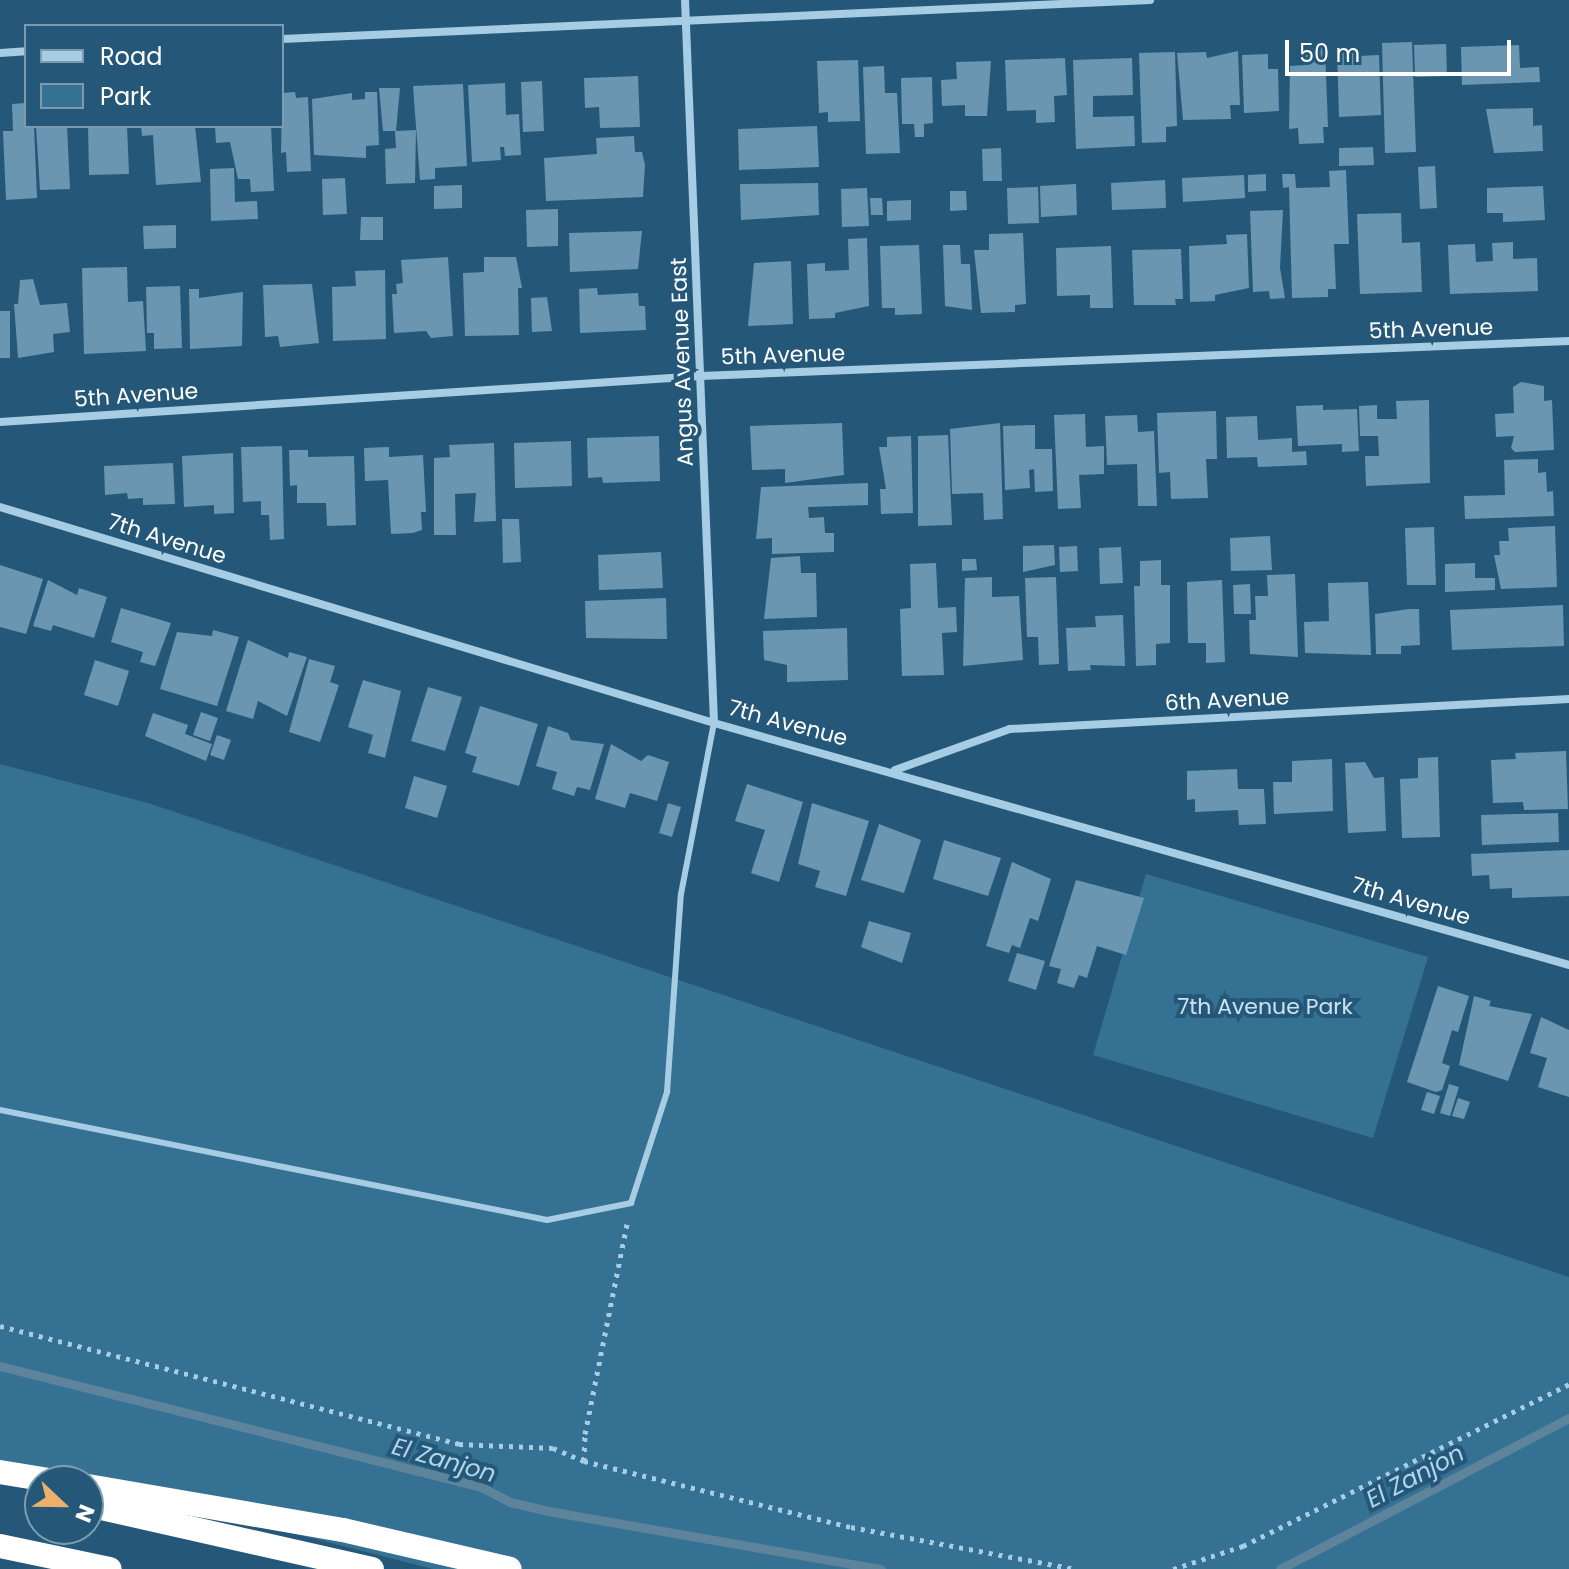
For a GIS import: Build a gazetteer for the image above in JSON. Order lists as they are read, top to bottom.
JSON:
{
  "streets": {
    "street": [
      "5th Avenue",
      "Angus Avenue East",
      "7th Avenue",
      "6th Avenue"
    ]
  },
  "crossings": [
    ["5th Avenue", "Angus Avenue East"],
    ["Angus Avenue East", "7th Avenue"],
    ["7th Avenue", "6th Avenue"]
  ],
  "water": ["El Zanjon"],
  "parks": ["7th Avenue Park"],
  "legend": ["Road", "Park"],
  "scale_bar": "50 m",
  "north": "right"
}
